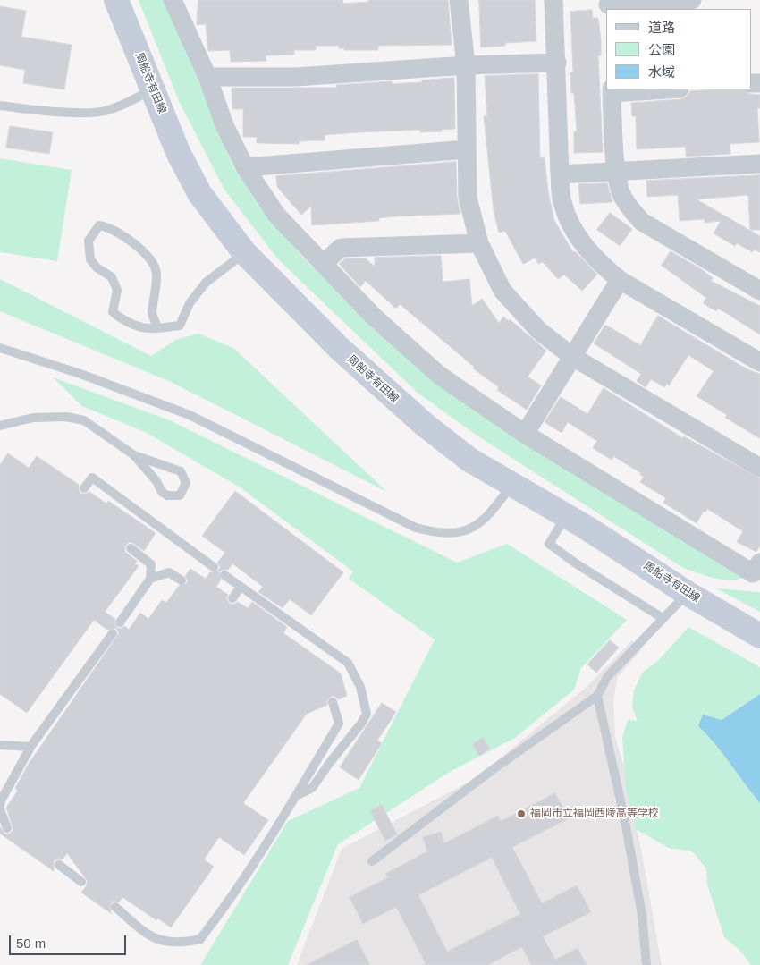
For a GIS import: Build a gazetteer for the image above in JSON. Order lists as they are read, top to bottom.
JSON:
{
  "streets": {
    "main road": ["周船寺有田線"]
  },
  "places": ["福岡市立福岡西陵高等学校"],
  "legend": ["道路", "公園", "水域"],
  "scale_bar": "50 m"
}
